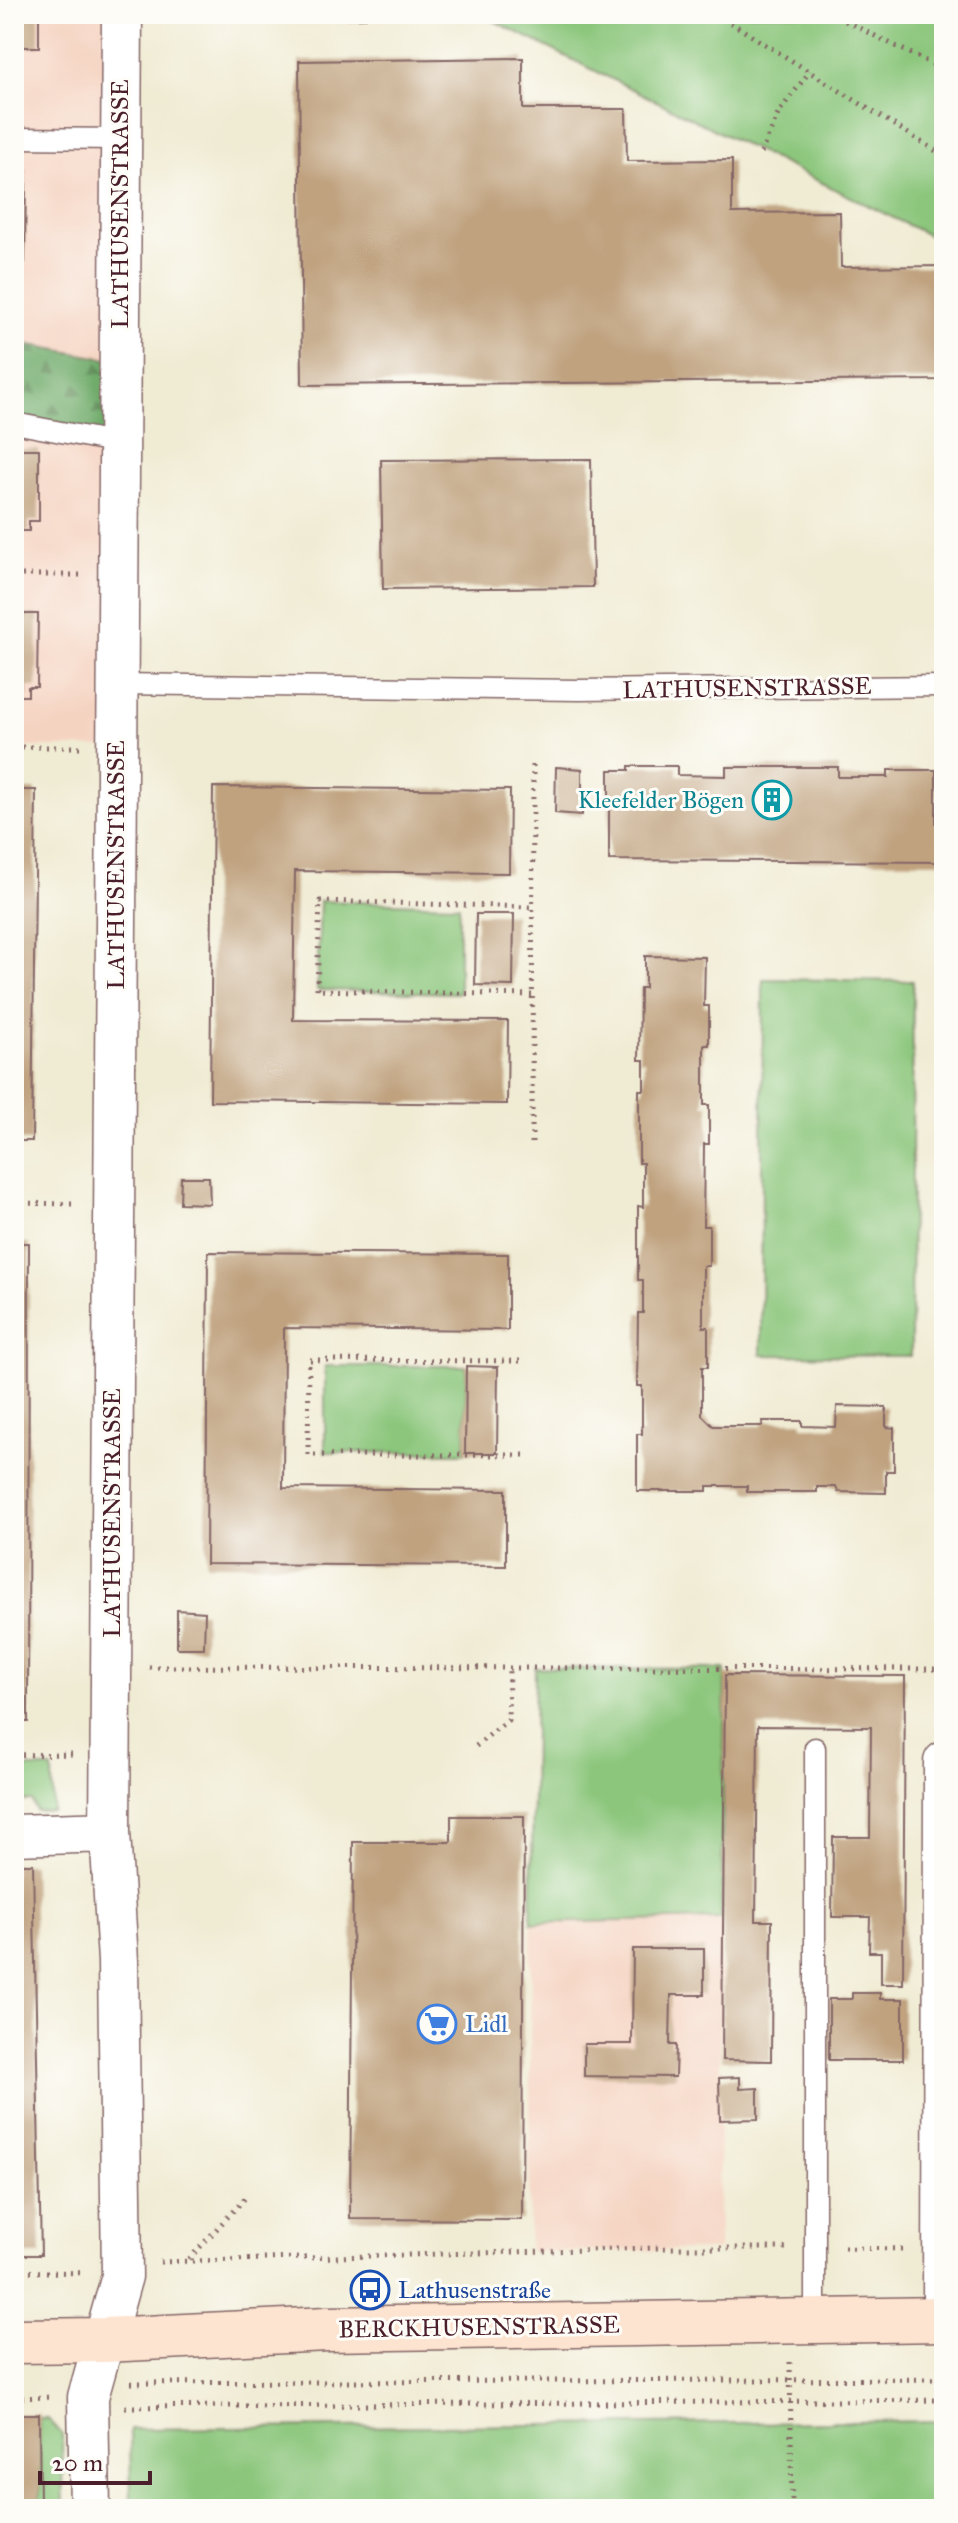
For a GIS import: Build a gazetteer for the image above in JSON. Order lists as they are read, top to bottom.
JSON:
{
  "streets": {
    "street": ["LATHUSENSTRASSE", "BERCKHUSENSTRASSE"]
  },
  "crossings": [
    ["LATHUSENSTRASSE", "BERCKHUSENSTRASSE"]
  ],
  "places": {
    "building": ["Kleefelder Bögen"],
    "supermarket": ["Lidl"],
    "bus stop": ["Lathusenstraße"]
  },
  "scale_bar": "20 m"
}
